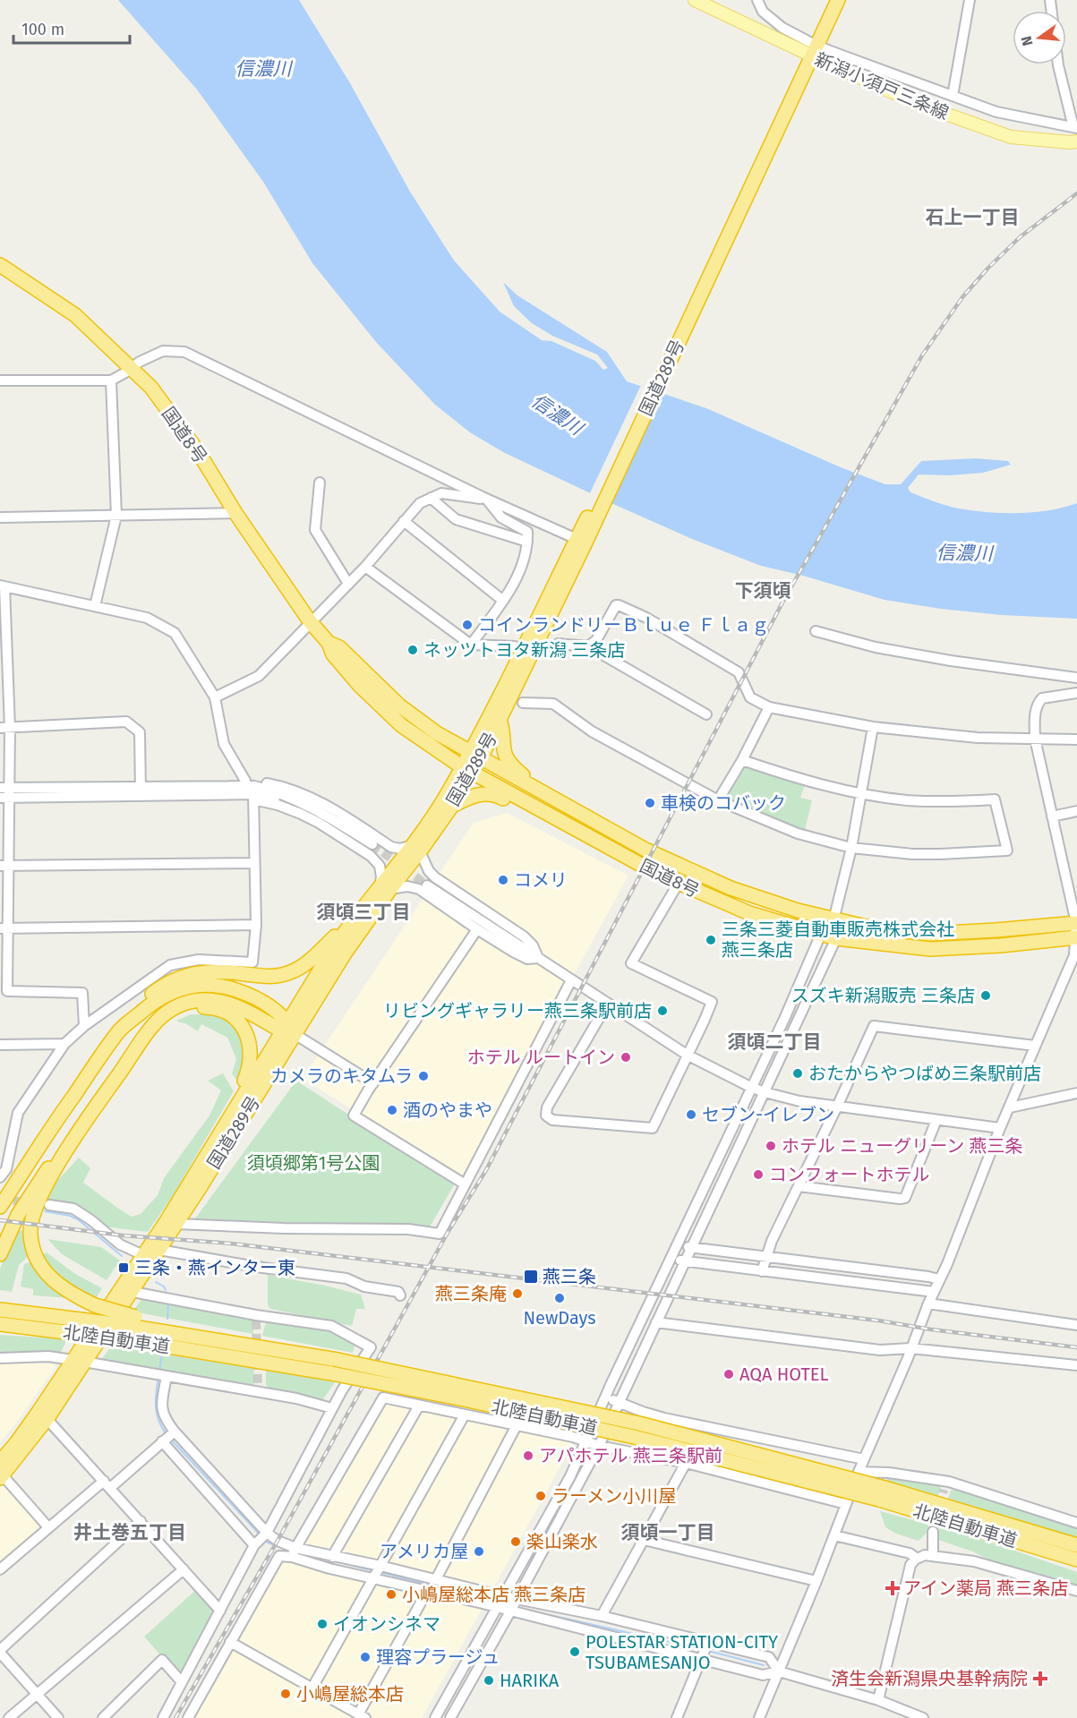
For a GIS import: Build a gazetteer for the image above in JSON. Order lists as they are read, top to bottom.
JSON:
{
  "streets": {
    "highway": ["国道289号", "国道8号", "北陸自動車道"],
    "main road": ["新潟小須戸三条線"]
  },
  "crossings": [
    ["新潟小須戸三条線", "国道289号"],
    ["国道289号", "国道8号"]
  ],
  "districts": [
    "石上一丁目",
    "下須頃",
    "須頃三丁目",
    "須頃二丁目",
    "井土巻五丁目",
    "須頃一丁目"
  ],
  "water": ["信濃川"],
  "parks": ["須頃郷第1号公園"],
  "places": {
    "other": [
      "コインランドリーＢｌｕｅ Ｆｌａｇ",
      "ネッツトヨタ新潟 三条店",
      "車検のコバック",
      "コメリ",
      "三条三菱自動車販売株式会社 燕三条店",
      "スズキ新潟販売 三条店",
      "リビングギャラリー燕三条駅前店",
      "ホテル ルートイン",
      "おたからやつばめ三条駅前店",
      "カメラのキタムラ",
      "酒のやまや",
      "セブン-イレブン",
      "ホテル ニューグリーン 燕三条",
      "コンフォートホテル",
      "燕三条庵",
      "NewDays",
      "AQA HOTEL",
      "アパホテル 燕三条駅前",
      "ラーメン小川屋",
      "楽山楽水",
      "アメリカ屋",
      "小嶋屋総本店 燕三条店",
      "イオンシネマ",
      "POLESTAR STATION-CITY TSUBAMESANJO",
      "理容プラージュ",
      "HARIKA",
      "小嶋屋総本店"
    ],
    "transit": ["三条・燕インター東", "燕三条"],
    "health": ["アイン薬局 燕三条店", "済生会新潟県央基幹病院"]
  },
  "scale_bar": "100 m",
  "north": "left"
}
